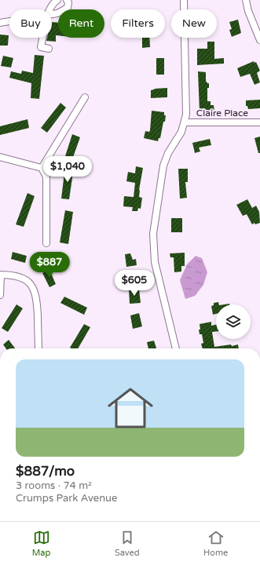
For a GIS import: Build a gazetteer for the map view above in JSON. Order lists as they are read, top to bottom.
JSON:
{
  "streets": {
    "street": ["Claire Place"]
  },
  "page": {
    "chip": [
      "Buy",
      "Rent",
      "Filters",
      "New"
    ],
    "price": ["$1,040", "$887", "$605"],
    "list": [
      {
        "name": "$887/mo",
        "note": "3 rooms · 74 m² · Crumps Park Avenue"
      }
    ],
    "tabs": ["Map", "Saved", "Home"]
  }
}
